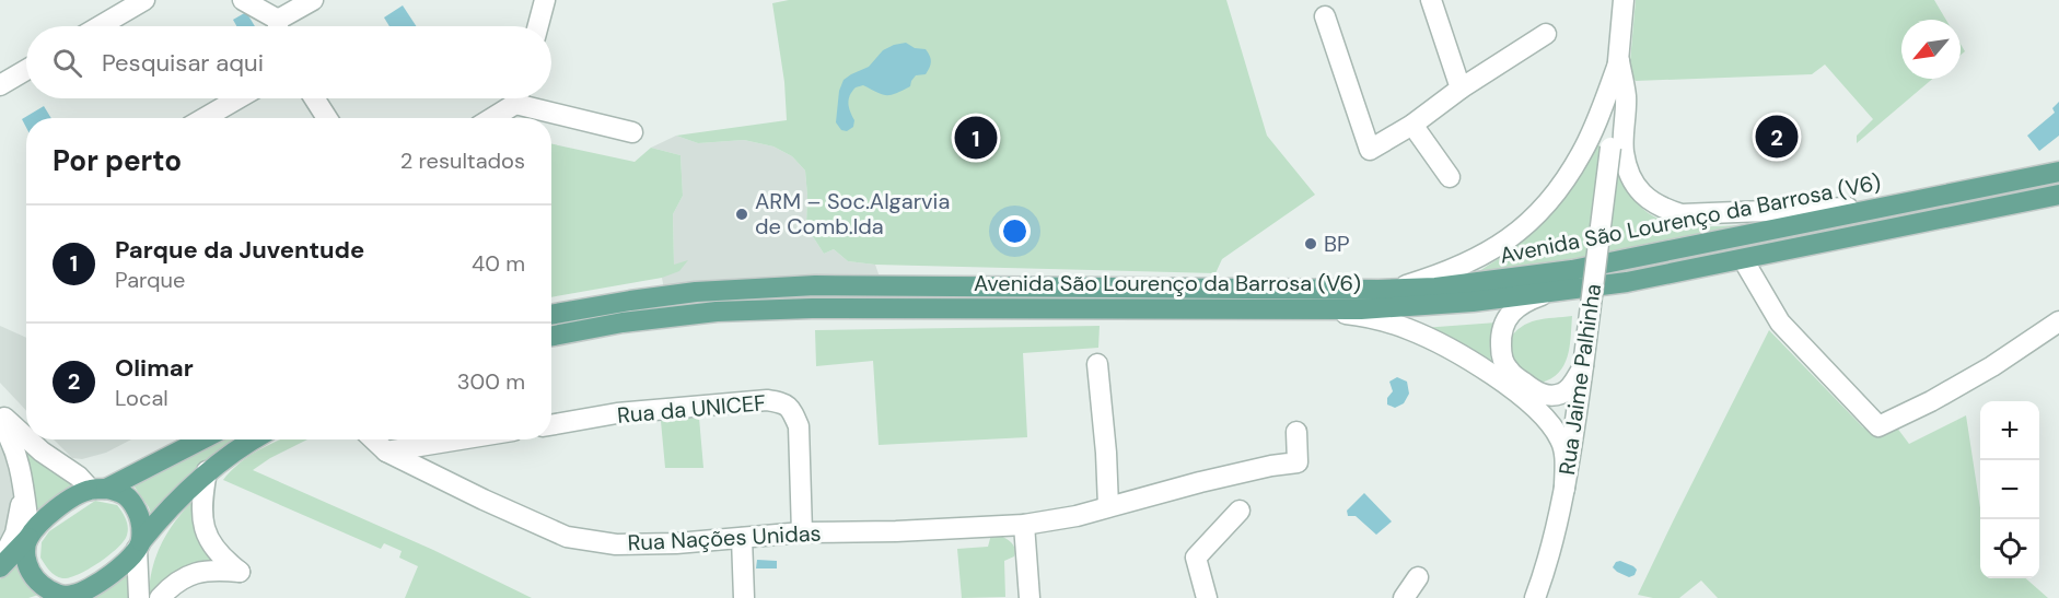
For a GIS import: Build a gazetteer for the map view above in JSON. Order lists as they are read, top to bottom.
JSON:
{
  "streets": {
    "main road": ["Avenida São Lourenço da Barrosa (V6)"],
    "street": ["Rua Jaime Palhinha", "Rua da UNICEF", "Rua Nações Unidas"]
  },
  "crossings": [
    ["Rua da UNICEF", "Rua Nações Unidas"]
  ],
  "places": ["ARM – Soc.Algarvia de Comb.lda", "BP"],
  "north": "bottom left",
  "page": {
    "search": "Pesquisar aqui",
    "pins": ["2", "1"],
    "heading": ["Por perto", "2 resultados"],
    "list": [
      {
        "mark": "1",
        "name": "Parque da Juventude",
        "note": "Parque",
        "value": "40 m"
      },
      {
        "mark": "2",
        "name": "Olimar",
        "note": "Local",
        "value": "300 m"
      }
    ],
    "map_buttons": ["+", "−"]
  }
}
